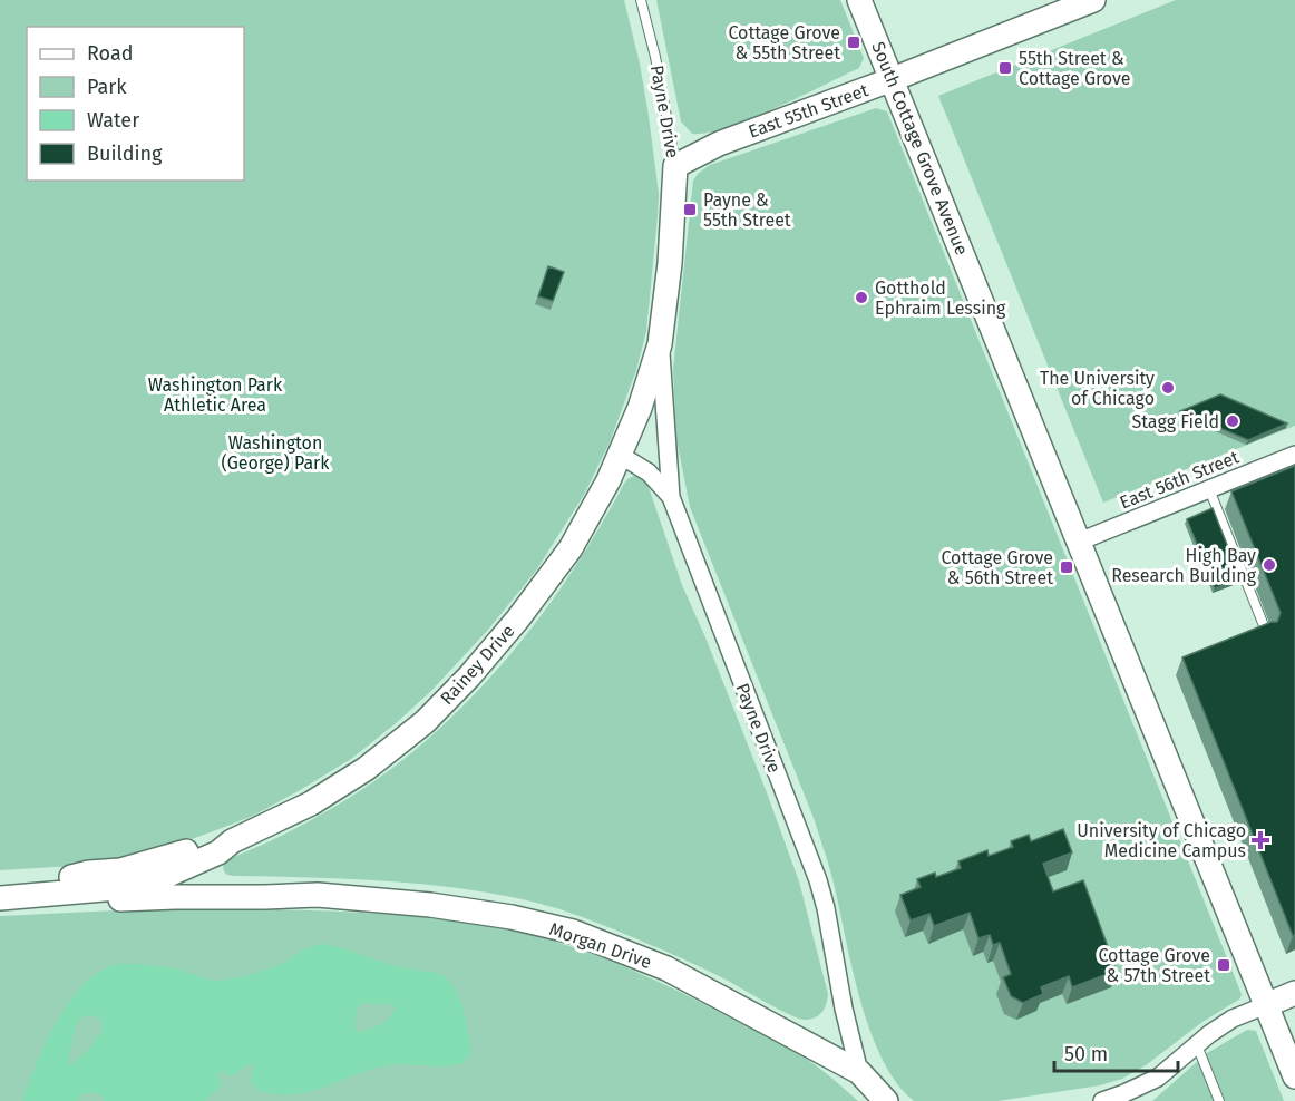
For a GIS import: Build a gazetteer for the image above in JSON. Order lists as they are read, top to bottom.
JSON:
{
  "streets": {
    "street": [
      "East 55th Street",
      "Payne Drive",
      "South Cottage Grove Avenue",
      "East 56th Street",
      "Rainey Drive",
      "Morgan Drive"
    ]
  },
  "crossings": [
    ["East 55th Street", "Payne Drive"],
    ["East 55th Street", "South Cottage Grove Avenue"],
    ["Payne Drive", "Rainey Drive"],
    ["Payne Drive", "Morgan Drive"],
    ["South Cottage Grove Avenue", "East 56th Street"],
    ["Rainey Drive", "Morgan Drive"]
  ],
  "parks": ["Washington Park Athletic Area", "Washington (George) Park"],
  "places": {
    "transit": [
      "Cottage Grove & 55th Street",
      "55th Street & Cottage Grove",
      "Payne & 55th Street",
      "Cottage Grove & 56th Street",
      "Cottage Grove & 57th Street"
    ],
    "other": [
      "Gotthold Ephraim Lessing",
      "The University of Chicago",
      "Stagg Field",
      "High Bay Research Building"
    ],
    "health": ["University of Chicago Medicine Campus"]
  },
  "legend": [
    "Road",
    "Park",
    "Water",
    "Building"
  ],
  "scale_bar": "50 m"
}
